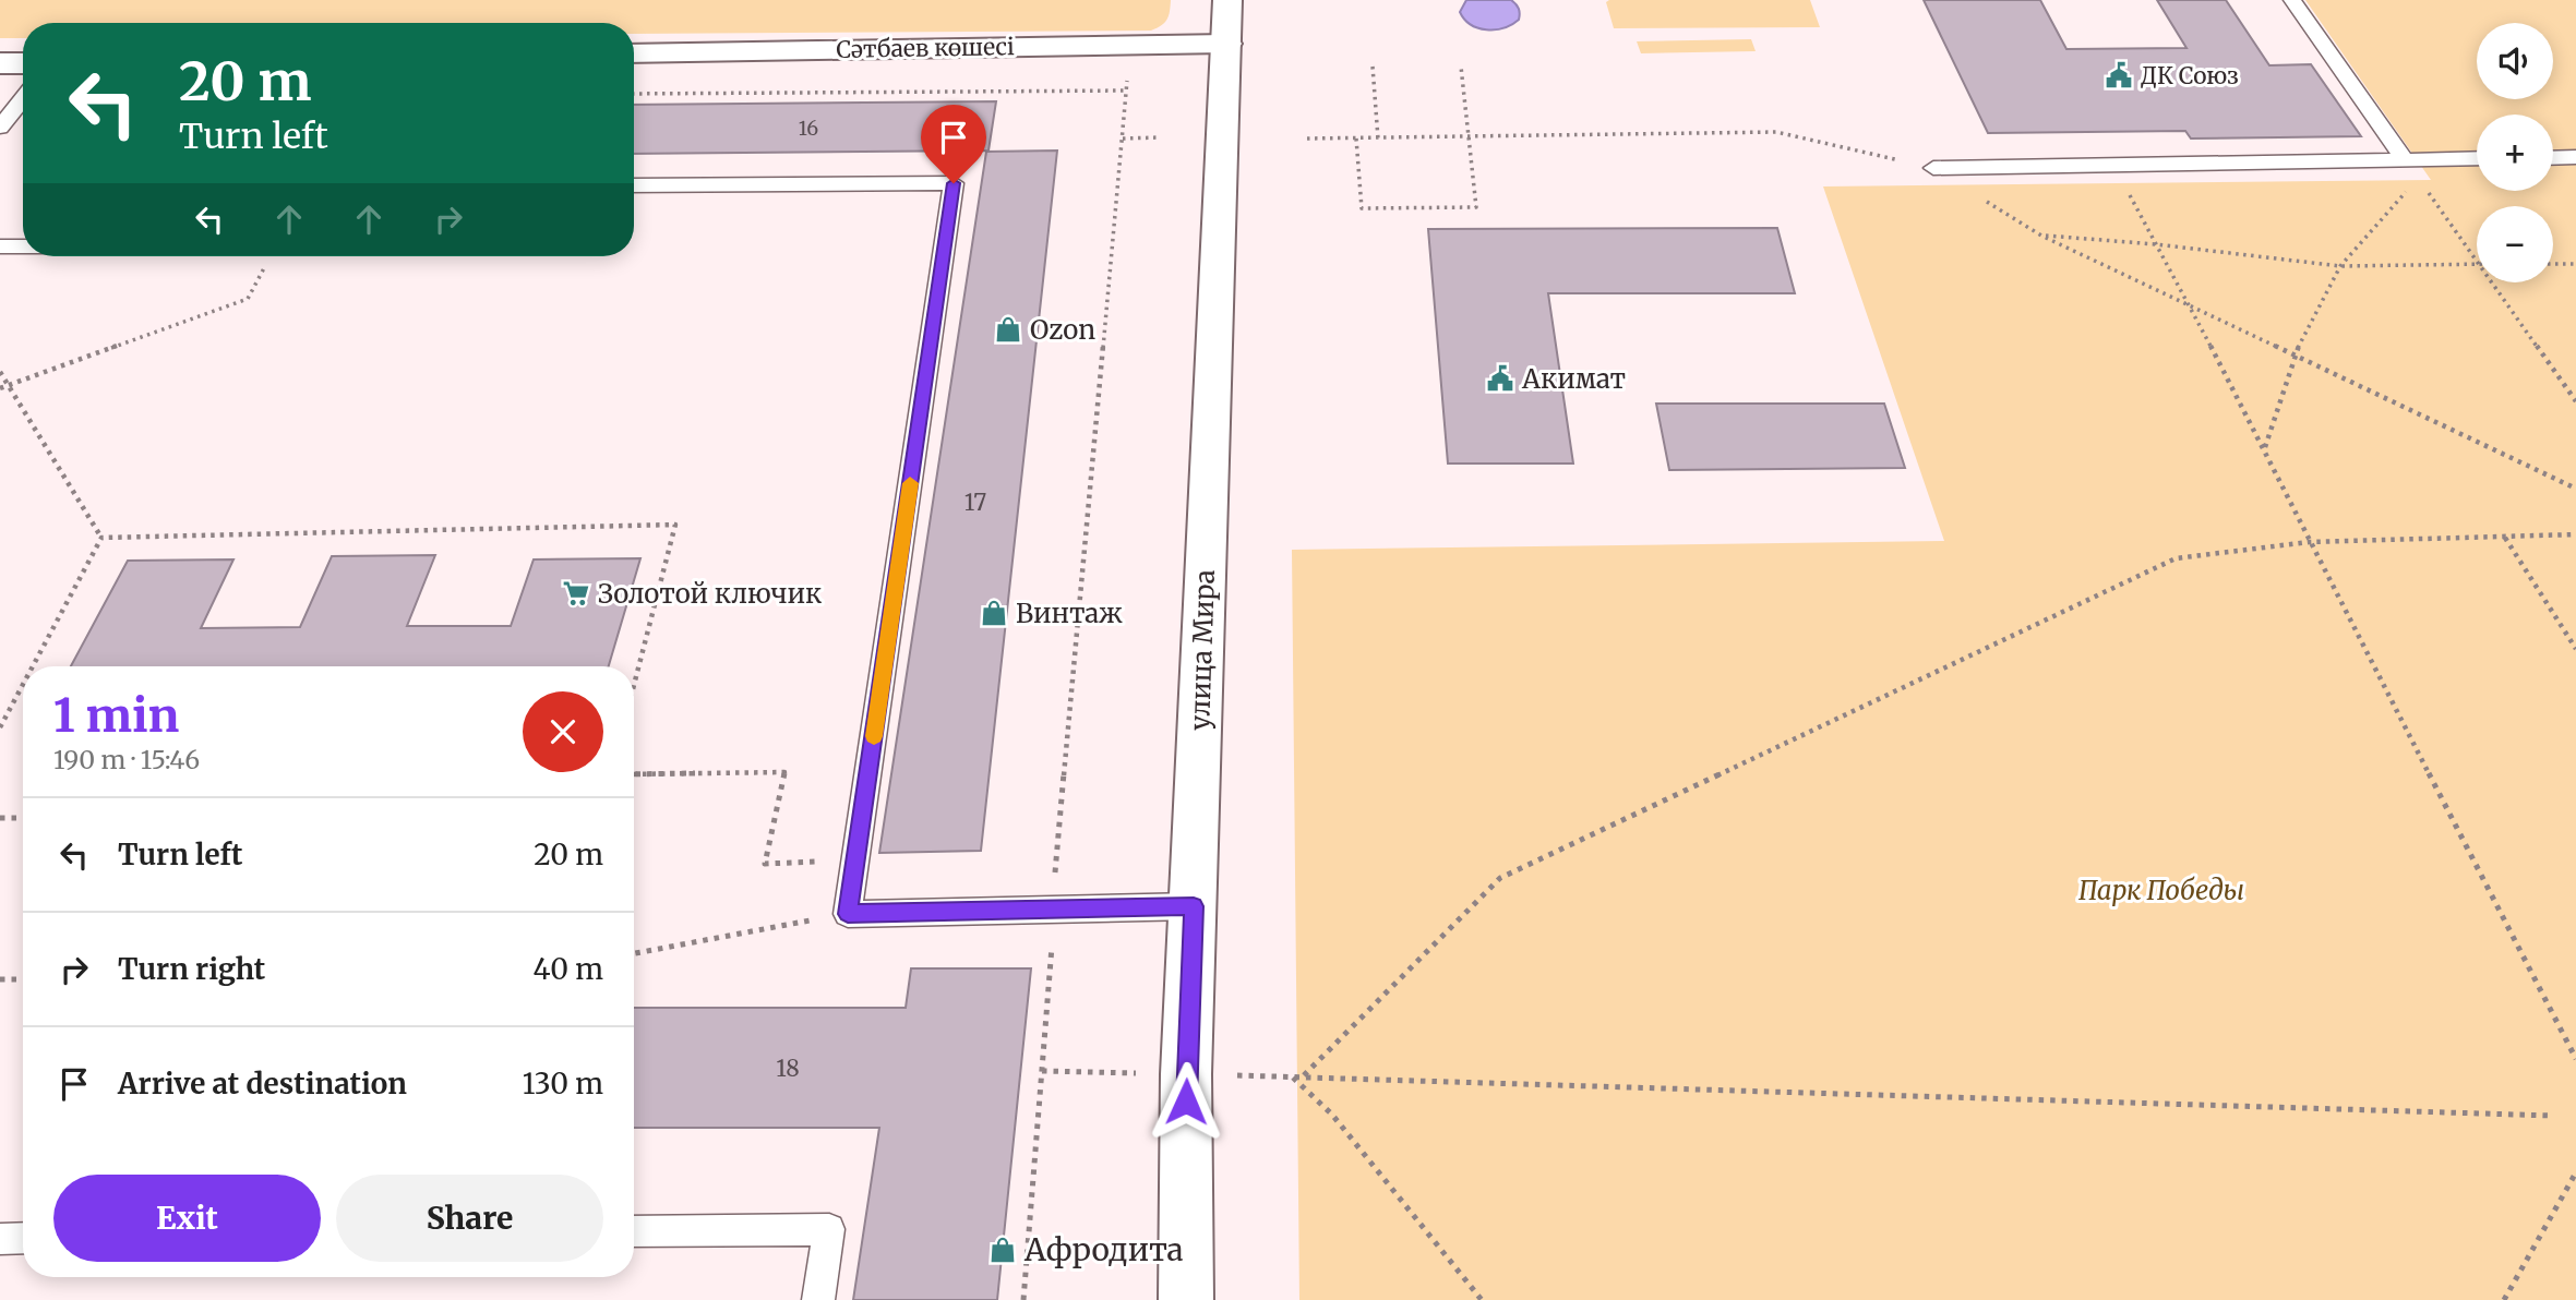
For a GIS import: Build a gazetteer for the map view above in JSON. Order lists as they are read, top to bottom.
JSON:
{
  "streets": {
    "street": ["Сәтбаев көшесі", "улица Мира"]
  },
  "crossings": [
    ["Сәтбаев көшесі", "улица Мира"]
  ],
  "parks": ["Парк Победы"],
  "places": {
    "public building": ["ДК Союз", "Акимат"],
    "shop": ["Ozon", "Винтаж", "Афродита"],
    "supermarket": ["Золотой ключик"]
  },
  "house_numbers": ["16", "17", "18"],
  "page": {
    "map_buttons": ["+", "−"],
    "turn": ["20 m", "Turn left"],
    "heading": ["1 min", "190 m · 15:46"],
    "list": [
      {
        "name": "Turn left",
        "value": "20 m"
      },
      {
        "name": "Turn right",
        "value": "40 m"
      },
      {
        "name": "Arrive at destination",
        "value": "130 m"
      }
    ],
    "buttons": ["Exit", "Share"]
  }
}
